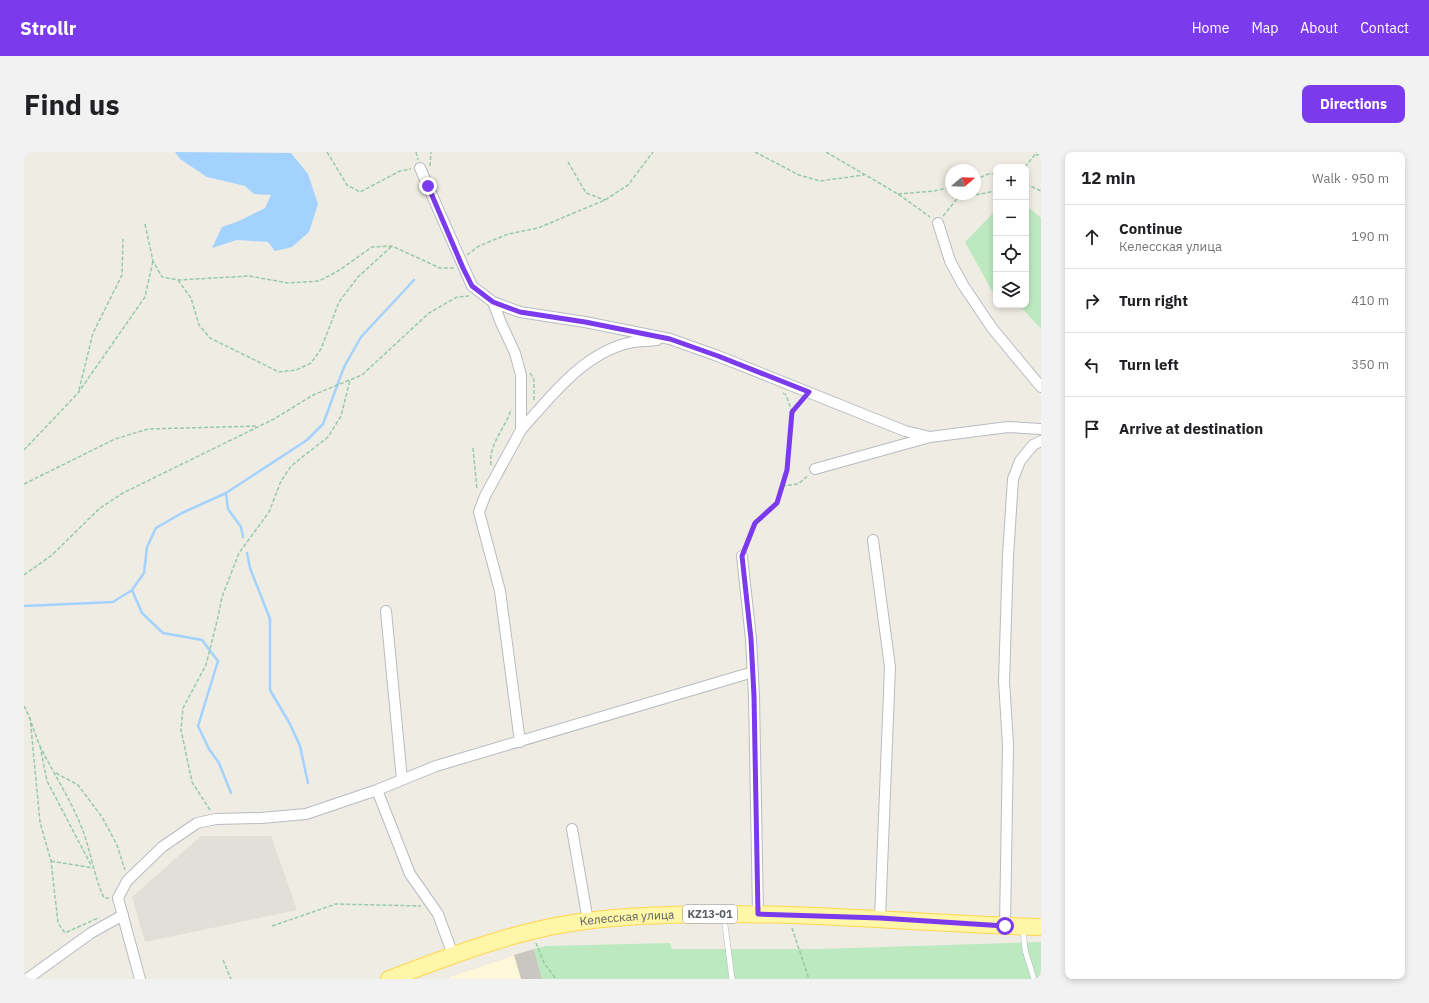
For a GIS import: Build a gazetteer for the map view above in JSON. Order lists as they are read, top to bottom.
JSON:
{
  "streets": {
    "main road": ["KZ13-01", "Келесская улица"]
  },
  "north": "right",
  "page": {
    "header": "Strollr",
    "nav": [
      "Home",
      "Map",
      "About",
      "Contact"
    ],
    "buttons": "Directions",
    "title": "Find us",
    "heading": ["12 min", "Walk · 950 m"],
    "map_buttons": ["+", "−"],
    "list": [
      ["Continue", "Келесская улица", "190 m"],
      ["Turn right", "410 m"],
      ["Turn left", "350 m"],
      "Arrive at destination"
    ]
  }
}
